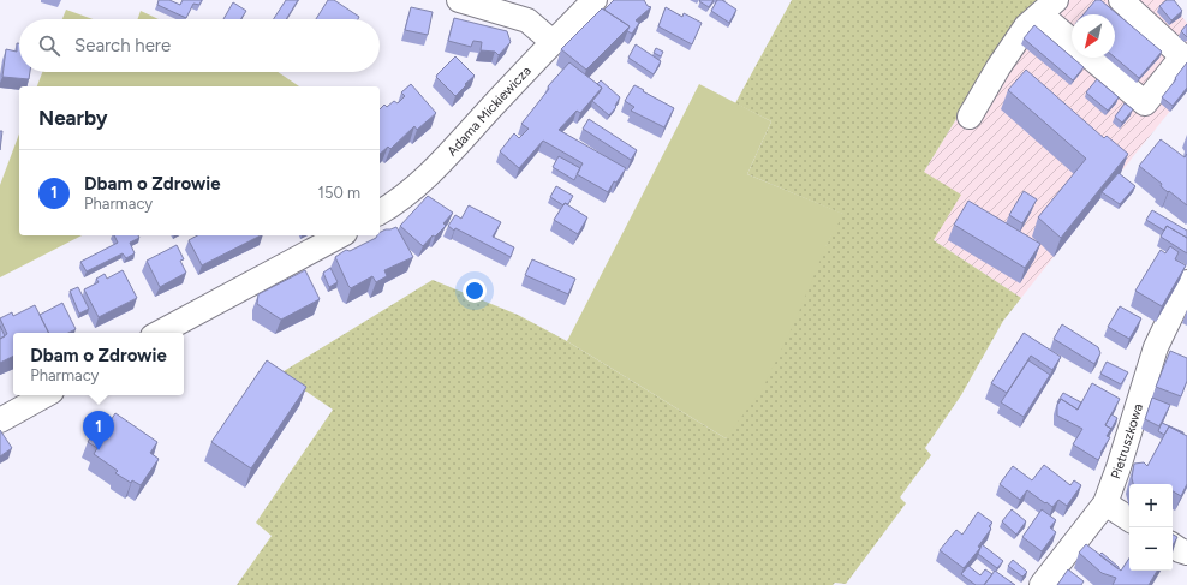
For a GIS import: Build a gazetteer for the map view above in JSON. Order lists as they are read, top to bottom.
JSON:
{
  "streets": {
    "street": ["Adama Mickiewicza", "Pietruszkowa"]
  },
  "north": "bottom left",
  "page": {
    "search": "Search here",
    "heading": "Nearby",
    "list": [
      {
        "mark": "1",
        "name": "Dbam o Zdrowie",
        "note": "Pharmacy",
        "value": "150 m"
      }
    ],
    "popup": ["Dbam o Zdrowie", "Pharmacy"],
    "pins": "1",
    "map_buttons": ["+", "−"]
  }
}
